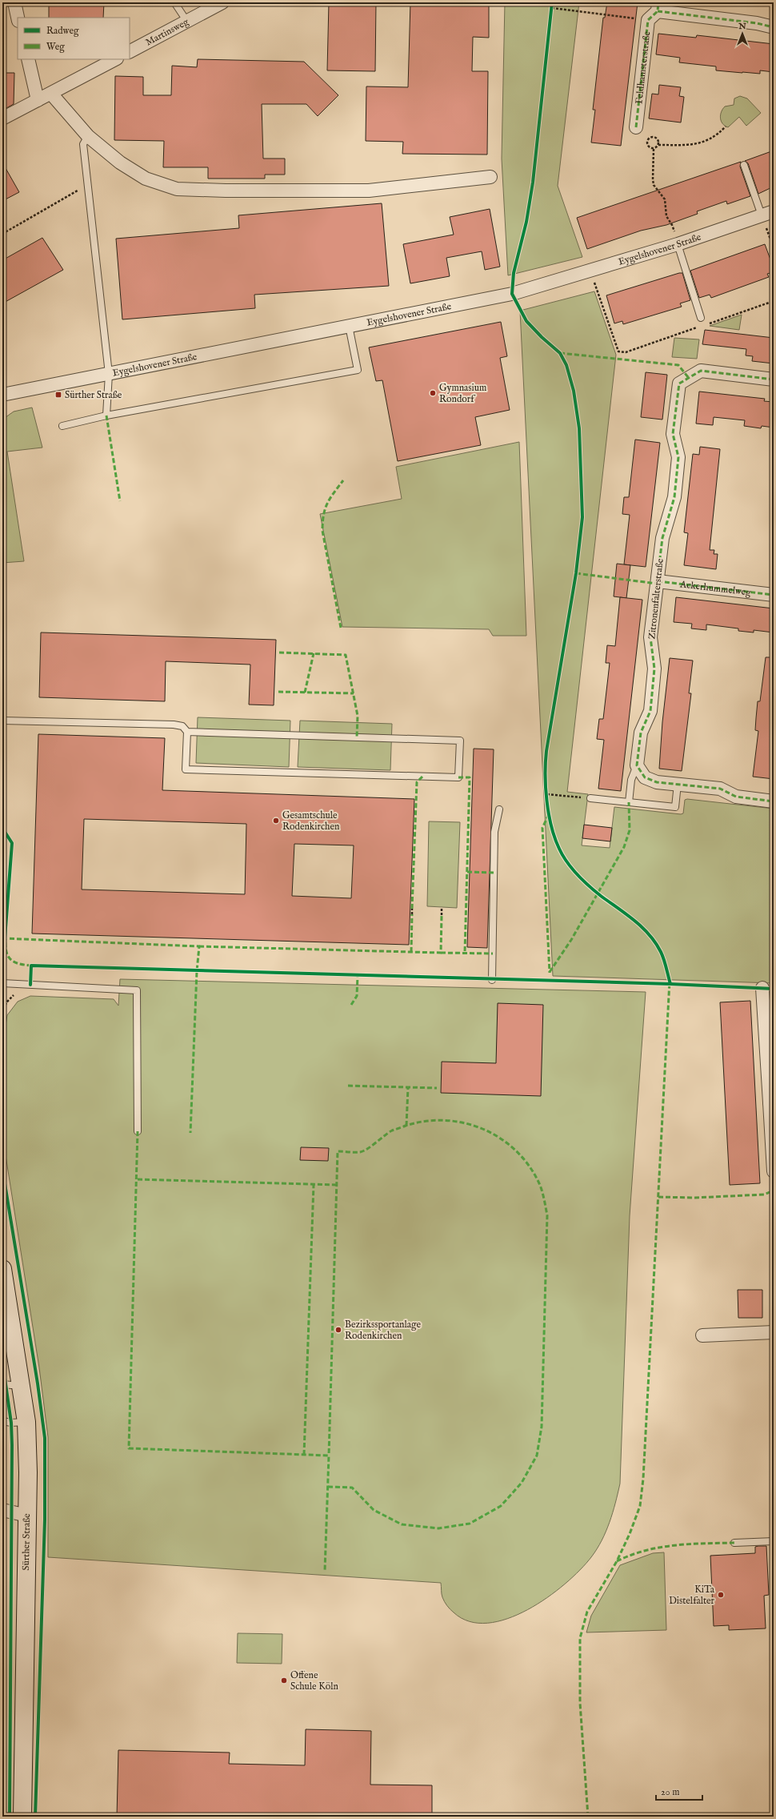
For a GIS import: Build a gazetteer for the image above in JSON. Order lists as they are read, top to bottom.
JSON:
{
  "streets": {
    "street": [
      "Martinsweg",
      "Feldhamsterstraße",
      "Eygelshovener Straße",
      "Ackerhummelweg",
      "Zitronenfalterstraße",
      "Sürther Straße"
    ]
  },
  "crossings": [
    ["Ackerhummelweg", "Zitronenfalterstraße"]
  ],
  "places": {
    "other": [
      "Gymnasium Rondorf",
      "Gesamtschule Rodenkirchen",
      "Bezirkssportanlage Rodenkirchen",
      "KiTa Distelfalter",
      "Offene Schule Köln"
    ],
    "transit": ["Sürther Straße"]
  },
  "legend": ["Radweg", "Weg"],
  "scale_bar": "20 m",
  "north": "top"
}
